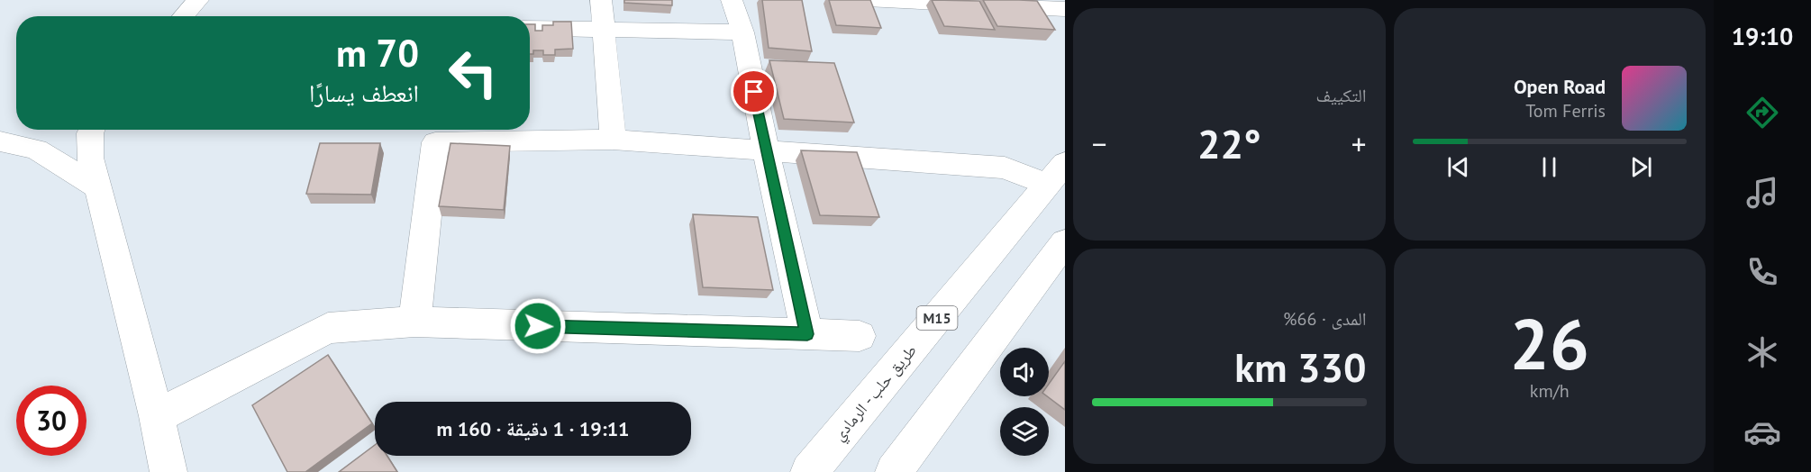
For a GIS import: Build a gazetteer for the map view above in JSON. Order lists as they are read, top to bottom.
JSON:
{
  "streets": {
    "main road": ["M15", "طريق حلب - الرمادي"]
  },
  "page": {
    "tabs": "19:10",
    "tile": [
      "التكييف",
      ["26", "km/h"],
      ["المدى · 66%", "330 km"]
    ],
    "turn": ["70 m", "انعطف يسارًا"],
    "song": ["Open Road", "Tom Ferris"],
    "heat": ["−", "22°", "+"],
    "limit": "30",
    "trip": "19:11 · 1 دقيقة · 160 m"
  }
}
